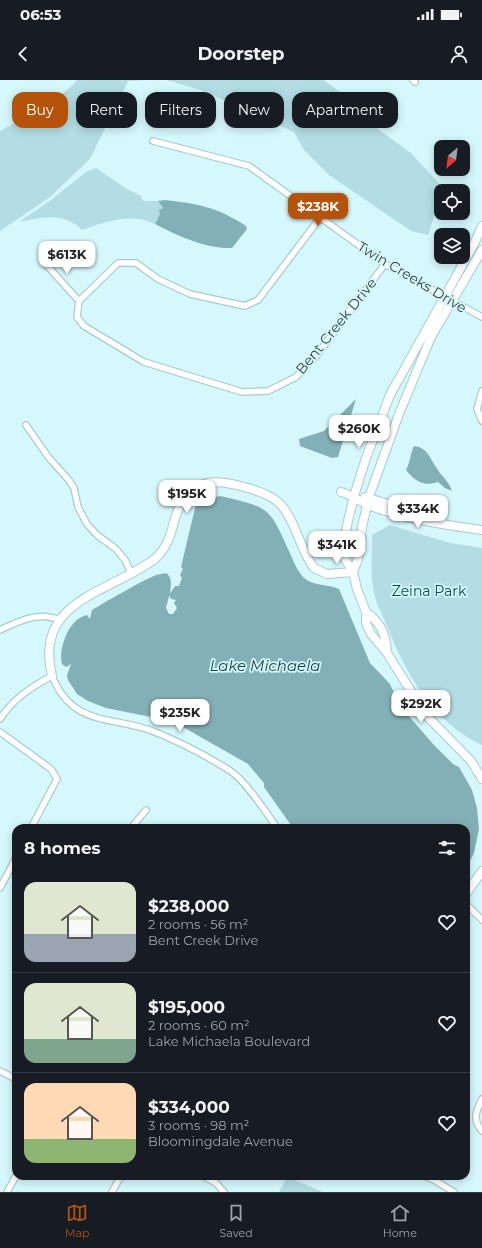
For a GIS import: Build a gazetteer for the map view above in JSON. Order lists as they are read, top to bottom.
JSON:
{
  "streets": {
    "street": ["Twin Creeks Drive", "Bent Creek Drive"]
  },
  "crossings": [
    ["Twin Creeks Drive", "Bent Creek Drive"]
  ],
  "water": ["Lake Michaela"],
  "parks": ["Zeina Park"],
  "north": "bottom left",
  "page": {
    "status": "06:53",
    "header": "Doorstep",
    "chip": [
      "Buy",
      "Rent",
      "Filters",
      "New",
      "Apartment"
    ],
    "price": [
      "$238K",
      "$613K",
      "$260K",
      "$195K",
      "$334K",
      "$341K",
      "$292K",
      "$235K"
    ],
    "heading": "8 homes",
    "list": [
      {
        "name": "$238,000",
        "note": "2 rooms · 56 m² · Bent Creek Drive"
      },
      {
        "name": "$195,000",
        "note": "2 rooms · 60 m² · Lake Michaela Boulevard"
      },
      {
        "name": "$334,000",
        "note": "3 rooms · 98 m² · Bloomingdale Avenue"
      }
    ],
    "tabs": ["Map", "Saved", "Home"]
  }
}
